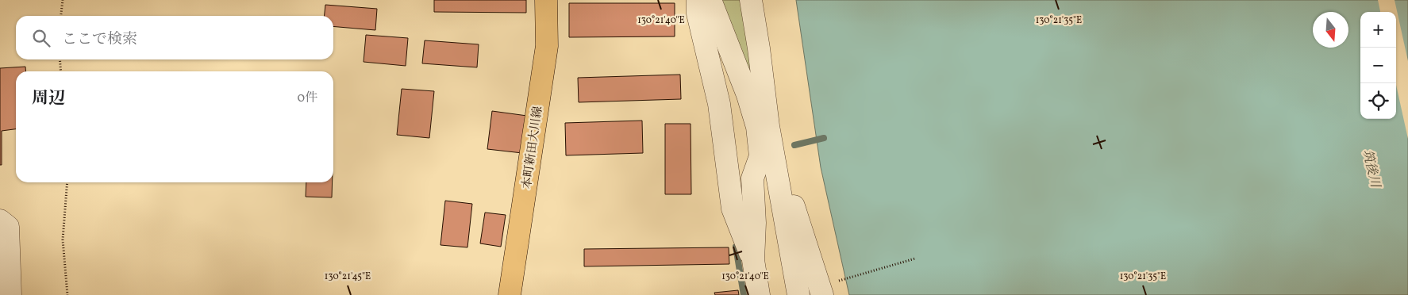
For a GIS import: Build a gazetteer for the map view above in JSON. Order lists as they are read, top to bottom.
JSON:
{
  "streets": {
    "main road": ["本町新田大川線"]
  },
  "water": ["筑後川"],
  "north": "bottom",
  "page": {
    "map_buttons": ["+", "−"],
    "search": "ここで検索",
    "heading": ["周辺", "0件"]
  },
  "coordinates": ["130°21'40\"E", "130°21'35\"E", "130°21'45\"E"]
}
